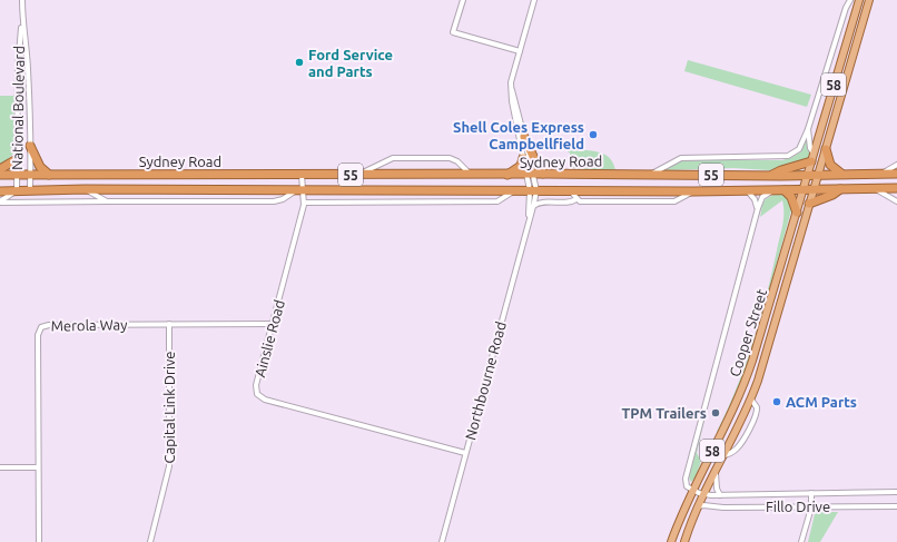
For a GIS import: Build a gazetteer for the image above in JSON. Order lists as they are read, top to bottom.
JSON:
{
  "streets": {
    "highway": ["Sydney Road", "55"],
    "main road": ["58", "Cooper Street"],
    "street": [
      "National Boulevard",
      "Merola Way",
      "Ainslie Road",
      "Northbourne Road",
      "Capital Link Drive",
      "Fillo Drive"
    ]
  },
  "crossings": [
    ["58", "Sydney Road"],
    ["58", "55"],
    ["58", "Cooper Street"],
    ["National Boulevard", "Sydney Road"],
    ["Sydney Road", "55"],
    ["Sydney Road", "Cooper Street"],
    ["Sydney Road", "Ainslie Road"],
    ["Sydney Road", "Northbourne Road"],
    ["55", "Cooper Street"],
    ["Merola Way", "Ainslie Road"],
    ["Merola Way", "Capital Link Drive"],
    ["Cooper Street", "Fillo Drive"],
    ["Ainslie Road", "Northbourne Road"]
  ],
  "places": [
    "Ford Service and Parts",
    "Shell Coles Express Campbellfield",
    "ACM Parts",
    "TPM Trailers"
  ]
}
